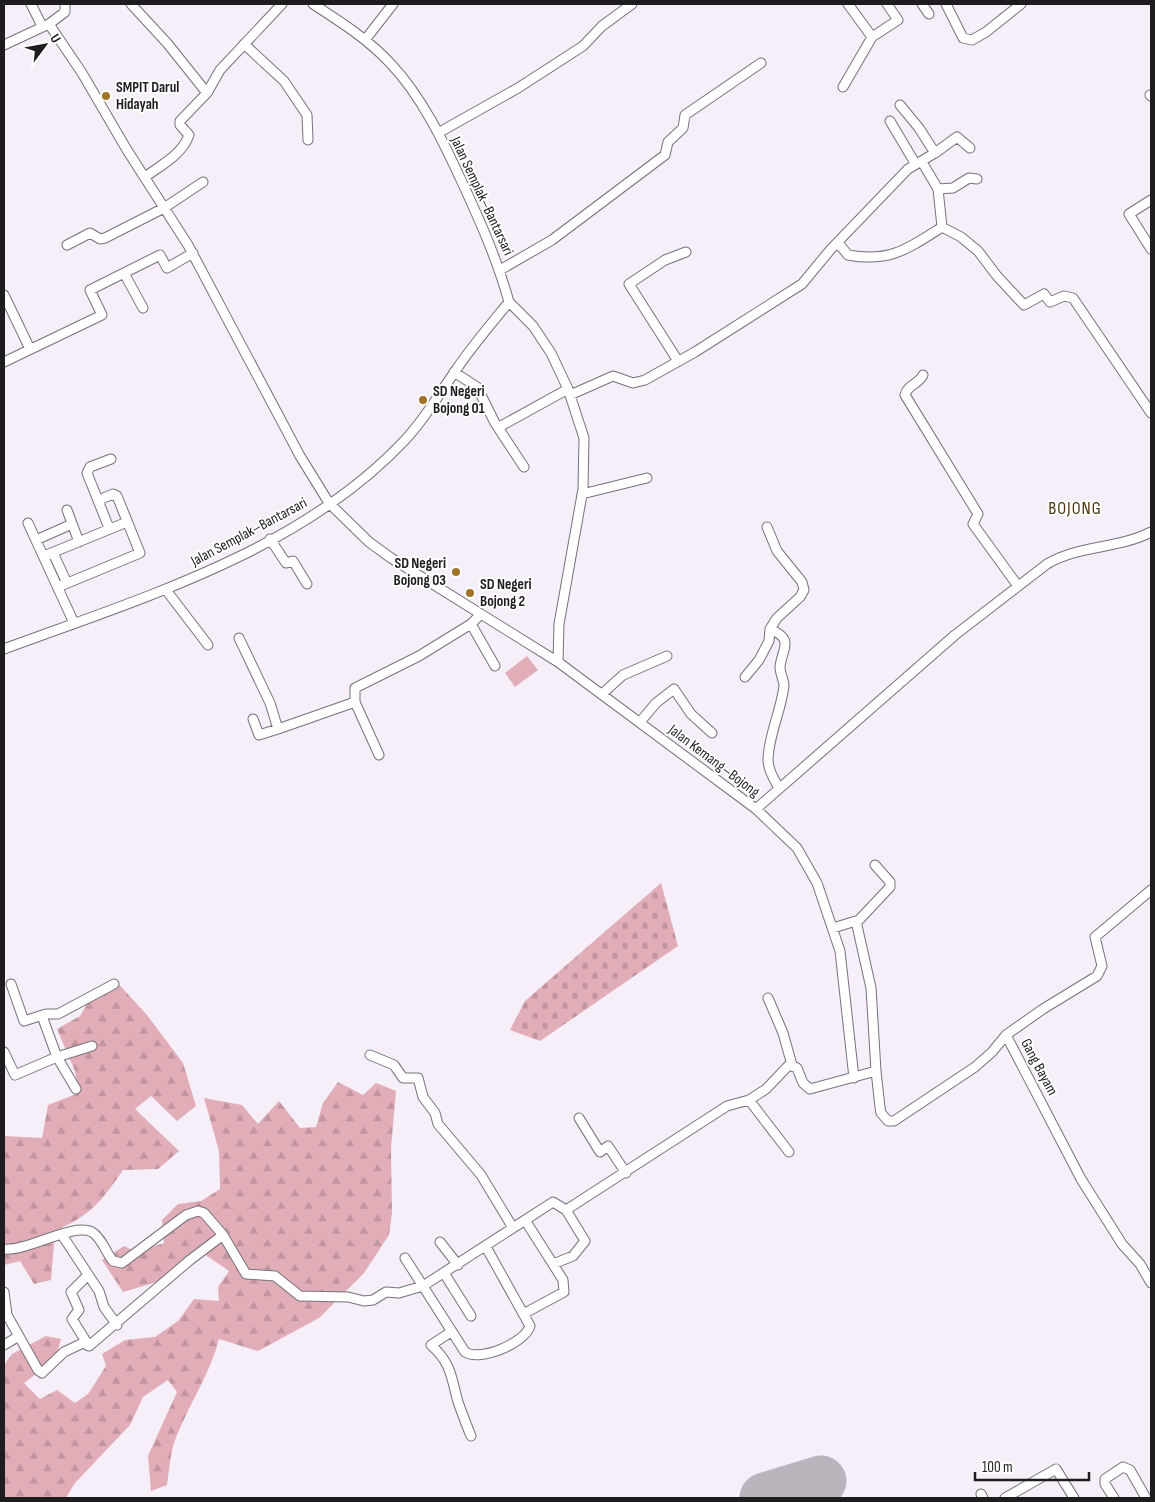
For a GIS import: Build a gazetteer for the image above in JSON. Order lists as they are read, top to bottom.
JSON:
{
  "streets": {
    "street": ["Jalan Semplak–Bantarsari", "Jalan Kemang–Bojong", "Gang Bayam"]
  },
  "crossings": [
    ["Jalan Semplak–Bantarsari", "Jalan Kemang–Bojong"]
  ],
  "districts": ["BOJONG"],
  "places": [
    "SMPIT Darul Hidayah",
    "SD Negeri Bojong 01",
    "SD Negeri Bojong 03",
    "SD Negeri Bojong 2"
  ],
  "scale_bar": "100 m",
  "north": "top right"
}
